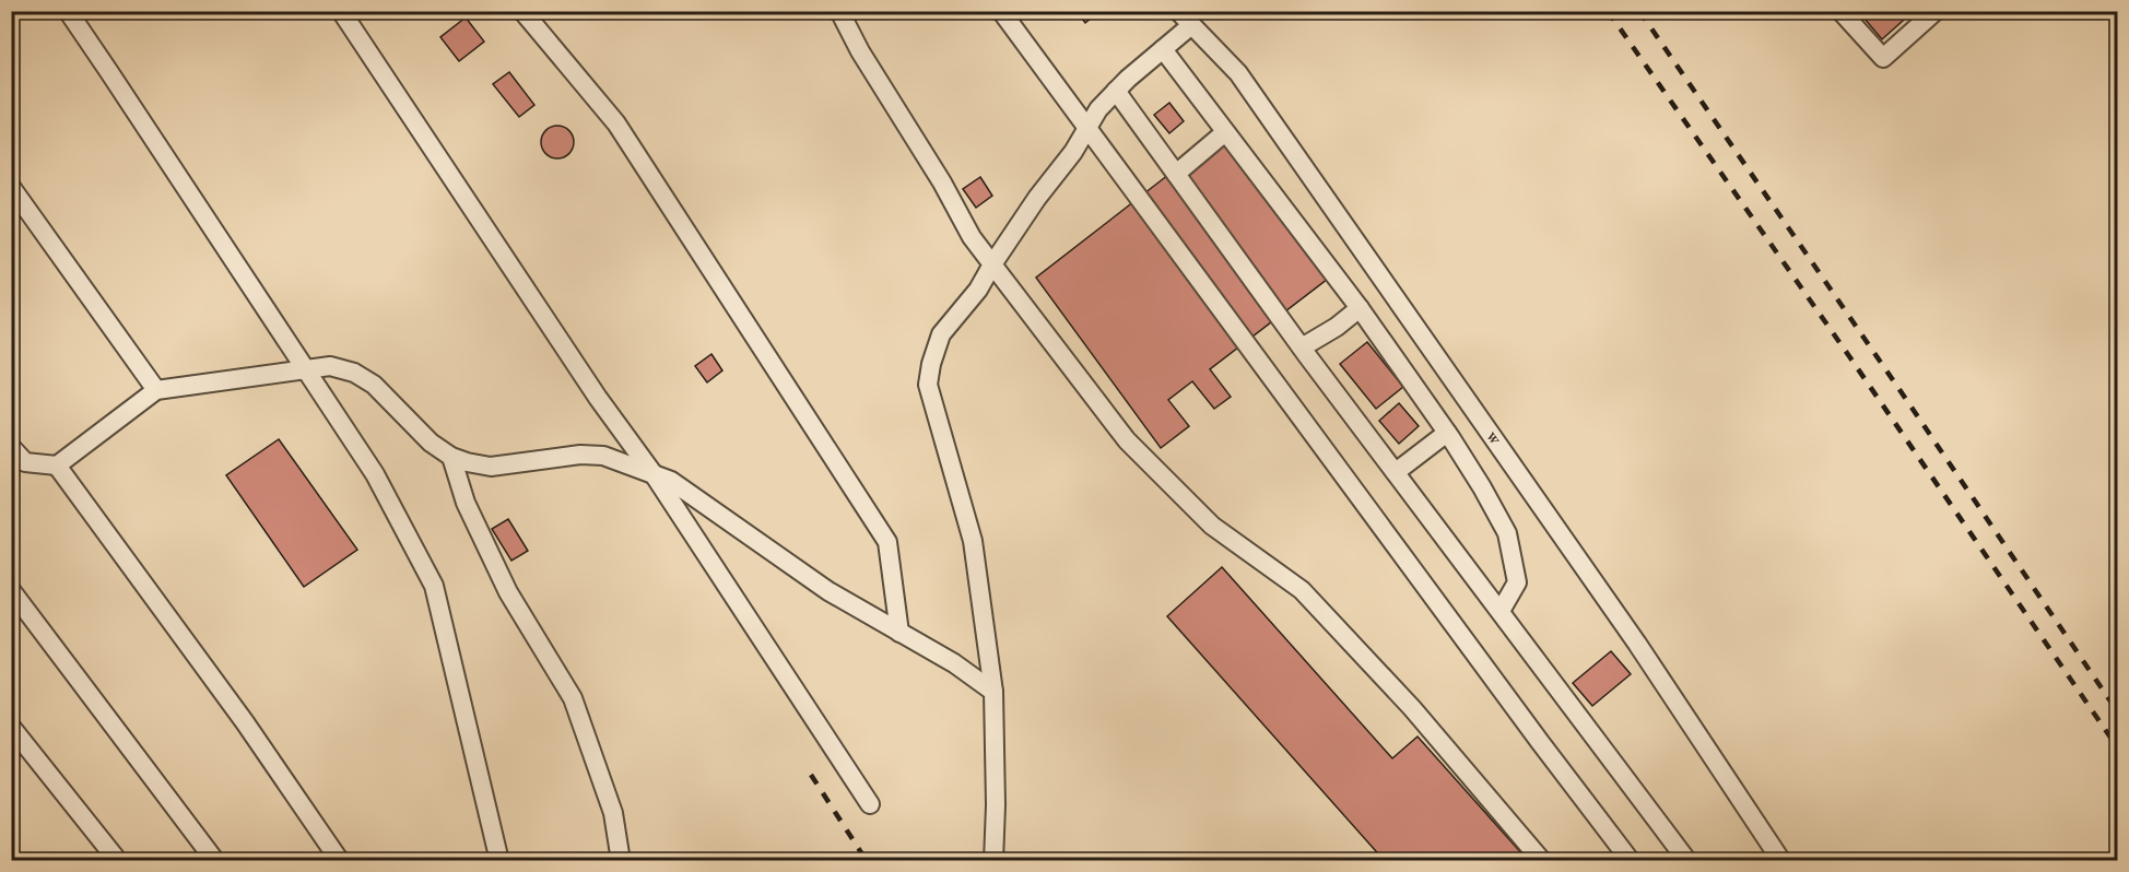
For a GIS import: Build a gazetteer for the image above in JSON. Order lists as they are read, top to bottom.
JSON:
{
  "streets": {
    "lane": ["w"]
  }
}
